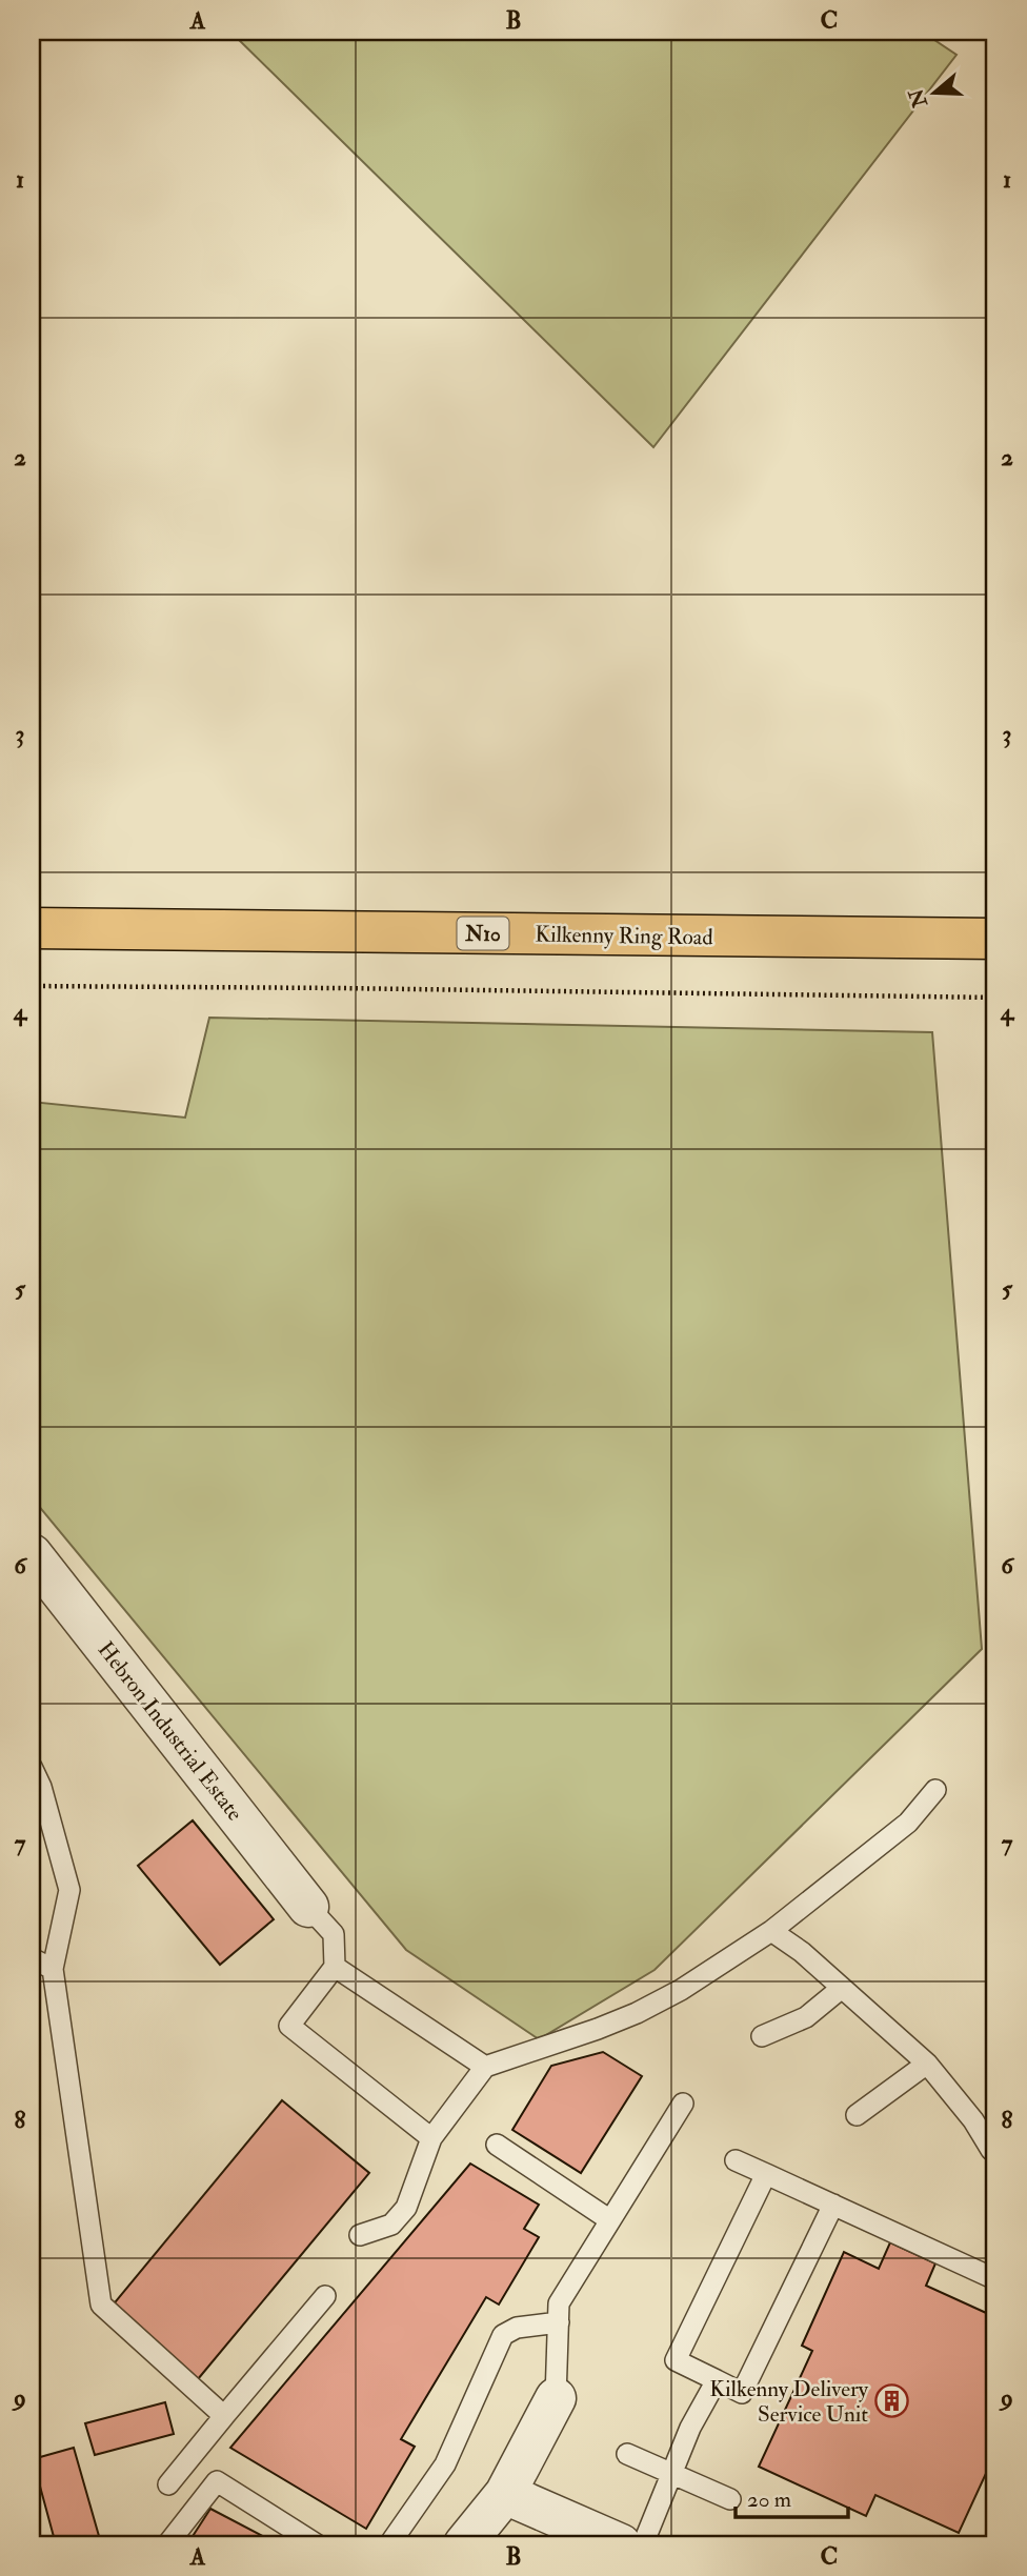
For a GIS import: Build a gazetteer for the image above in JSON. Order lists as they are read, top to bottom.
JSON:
{
  "streets": {
    "highway": ["N10", "Kilkenny Ring Road"],
    "street": ["Hebron Industrial Estate"]
  },
  "places": {
    "building": ["Kilkenny Delivery Service Unit"]
  },
  "scale_bar": "20 m",
  "north": "left",
  "grid": {
    "columns": ["A", "B", "C"],
    "rows": [
      "1",
      "2",
      "3",
      "4",
      "5",
      "6",
      "7",
      "8",
      "9"
    ]
  }
}
